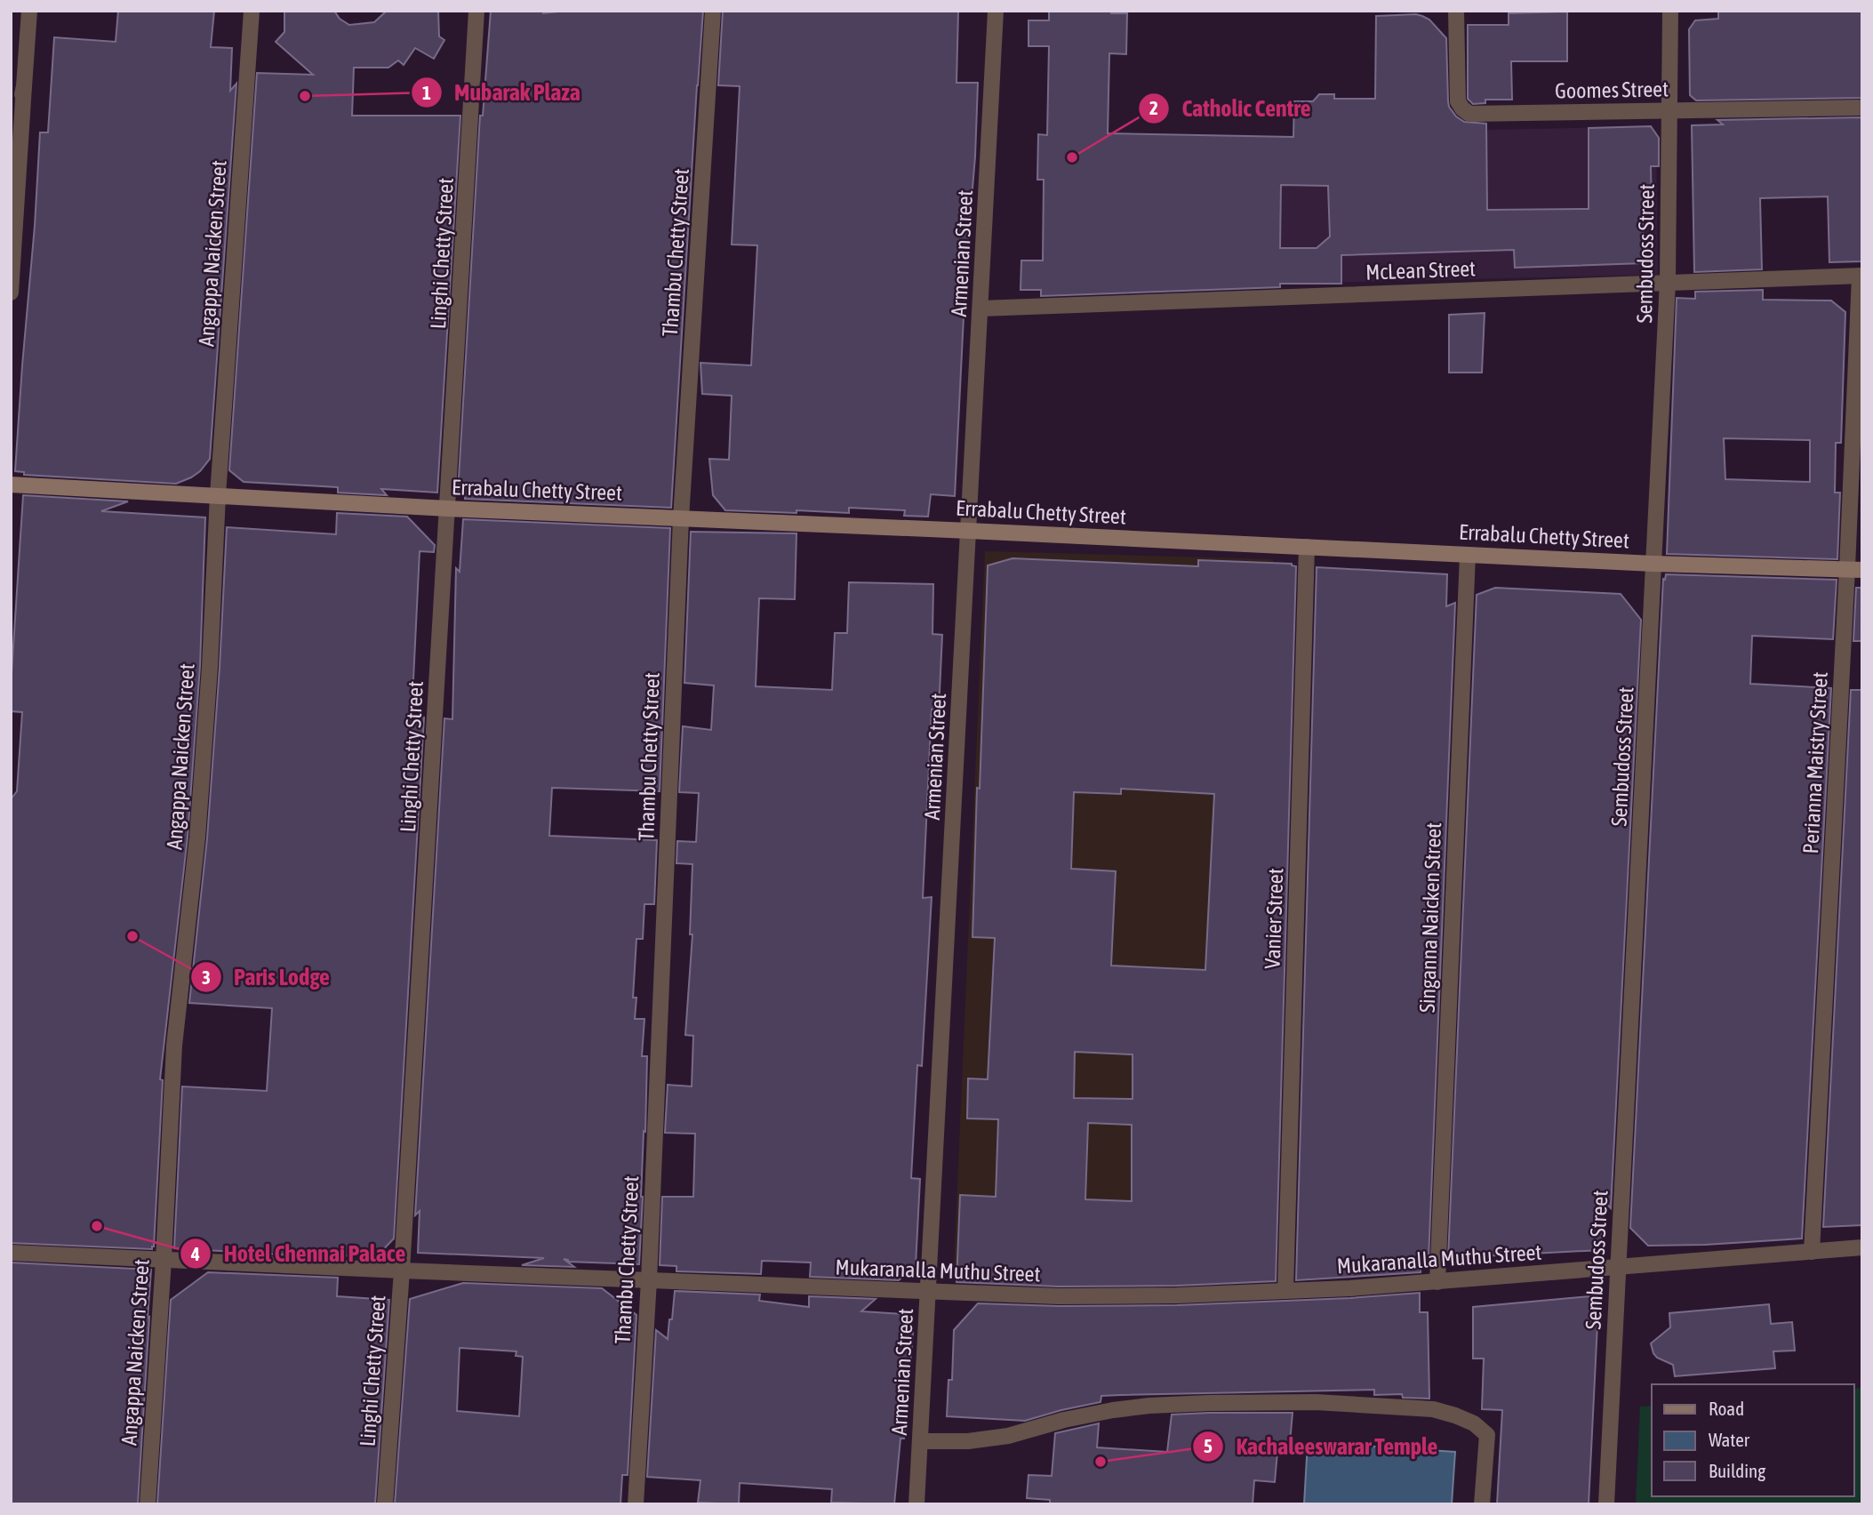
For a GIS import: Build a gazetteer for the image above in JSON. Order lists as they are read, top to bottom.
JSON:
{
  "streets": {
    "street": [
      "Goomes Street",
      "Thambu Chetty Street",
      "Angappa Naicken Street",
      "Linghi Chetty Street",
      "Armenian Street",
      "Sembudoss Street",
      "McLean Street",
      "Errabalu Chetty Street",
      "Perianna Maistry Street",
      "Singanna Naicken Street",
      "Vanier Street",
      "Mukaranalla Muthu Street"
    ]
  },
  "crossings": [
    ["Goomes Street", "Sembudoss Street"],
    ["Thambu Chetty Street", "Errabalu Chetty Street"],
    ["Thambu Chetty Street", "Mukaranalla Muthu Street"],
    ["Angappa Naicken Street", "Errabalu Chetty Street"],
    ["Angappa Naicken Street", "Mukaranalla Muthu Street"],
    ["Linghi Chetty Street", "Errabalu Chetty Street"],
    ["Linghi Chetty Street", "Mukaranalla Muthu Street"],
    ["Armenian Street", "McLean Street"],
    ["Armenian Street", "Errabalu Chetty Street"],
    ["Armenian Street", "Mukaranalla Muthu Street"],
    ["Sembudoss Street", "McLean Street"],
    ["Sembudoss Street", "Errabalu Chetty Street"],
    ["Sembudoss Street", "Mukaranalla Muthu Street"],
    ["McLean Street", "Perianna Maistry Street"],
    ["Errabalu Chetty Street", "Perianna Maistry Street"],
    ["Errabalu Chetty Street", "Singanna Naicken Street"],
    ["Errabalu Chetty Street", "Vanier Street"],
    ["Perianna Maistry Street", "Mukaranalla Muthu Street"],
    ["Singanna Naicken Street", "Mukaranalla Muthu Street"],
    ["Vanier Street", "Mukaranalla Muthu Street"]
  ],
  "places": [
    "Mubarak Plaza",
    "Catholic Centre",
    "Paris Lodge",
    "Hotel Chennai Palace",
    "Kachaleeswarar Temple"
  ],
  "legend": ["Road", "Water", "Building"]
}
